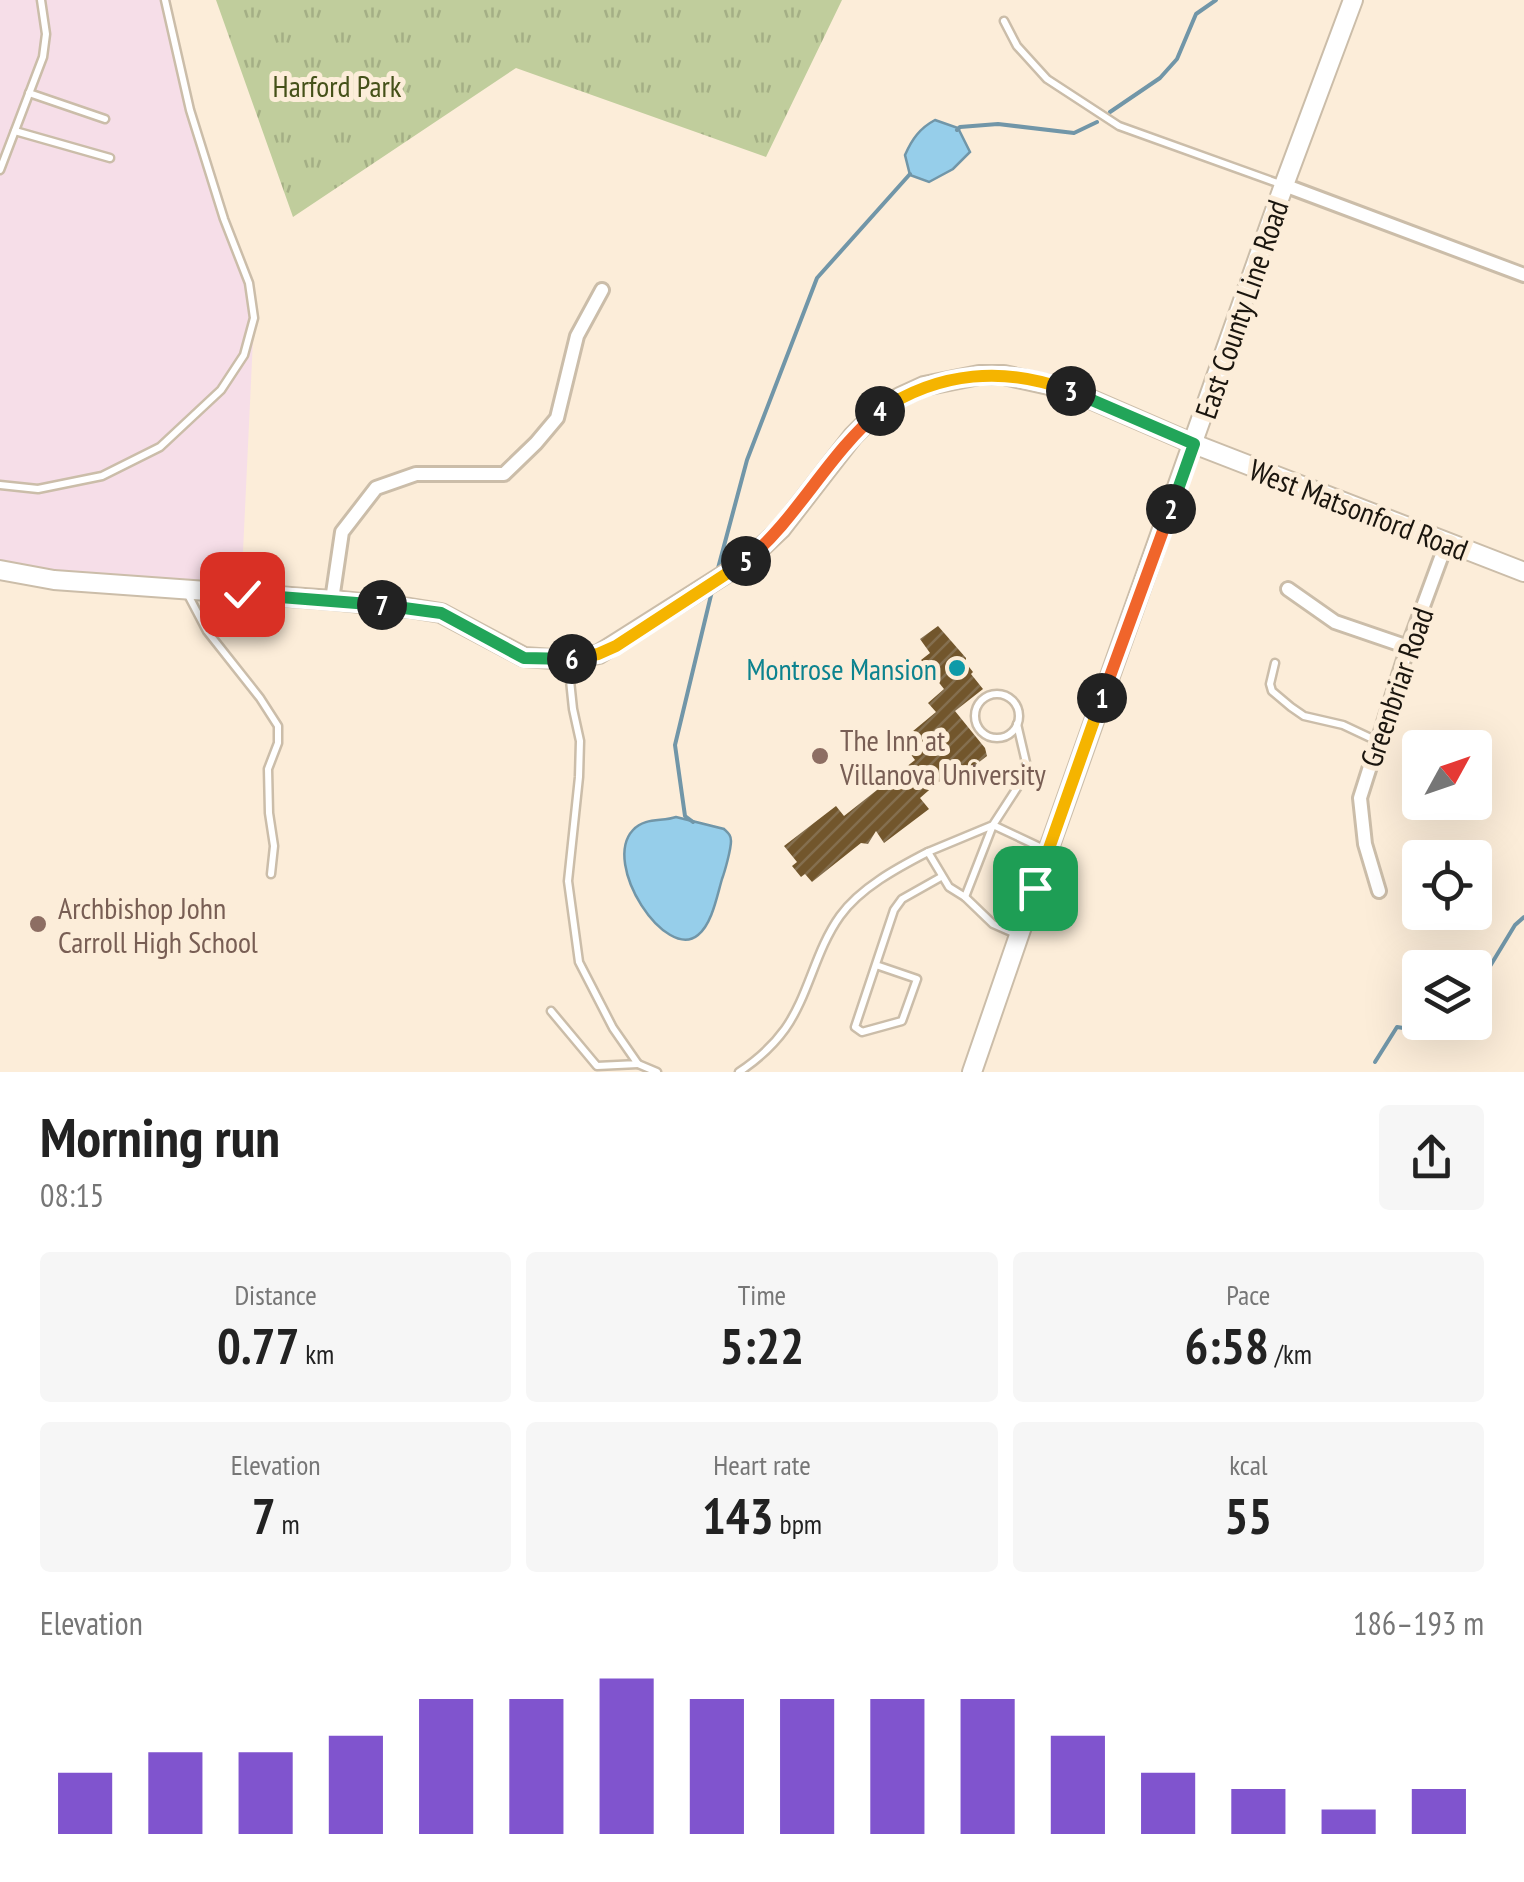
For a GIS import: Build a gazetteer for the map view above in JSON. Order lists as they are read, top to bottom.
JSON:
{
  "streets": {
    "main road": ["East County Line Road", "West Matsonford Road"],
    "street": ["Greenbriar Road"]
  },
  "crossings": [
    ["East County Line Road", "West Matsonford Road"],
    ["West Matsonford Road", "Greenbriar Road"]
  ],
  "parks": ["Harford Park"],
  "places": ["Montrose Mansion", "The Inn at Villanova University", "Archbishop John Carroll High School"],
  "north": "top right",
  "page": {
    "pins": [
      "3",
      "4",
      "2",
      "5",
      "7",
      "6",
      "1"
    ],
    "heading": ["Morning run", "08:15"],
    "stats": [
      ["Distance", "0.77 km"],
      ["Time", "5:22"],
      ["Pace", "6:58 /km"],
      ["Elevation", "7 m"],
      ["Heart rate", "143 bpm"],
      ["kcal", "55"]
    ],
    "chart": ["Elevation", "186–193 m"]
  }
}
